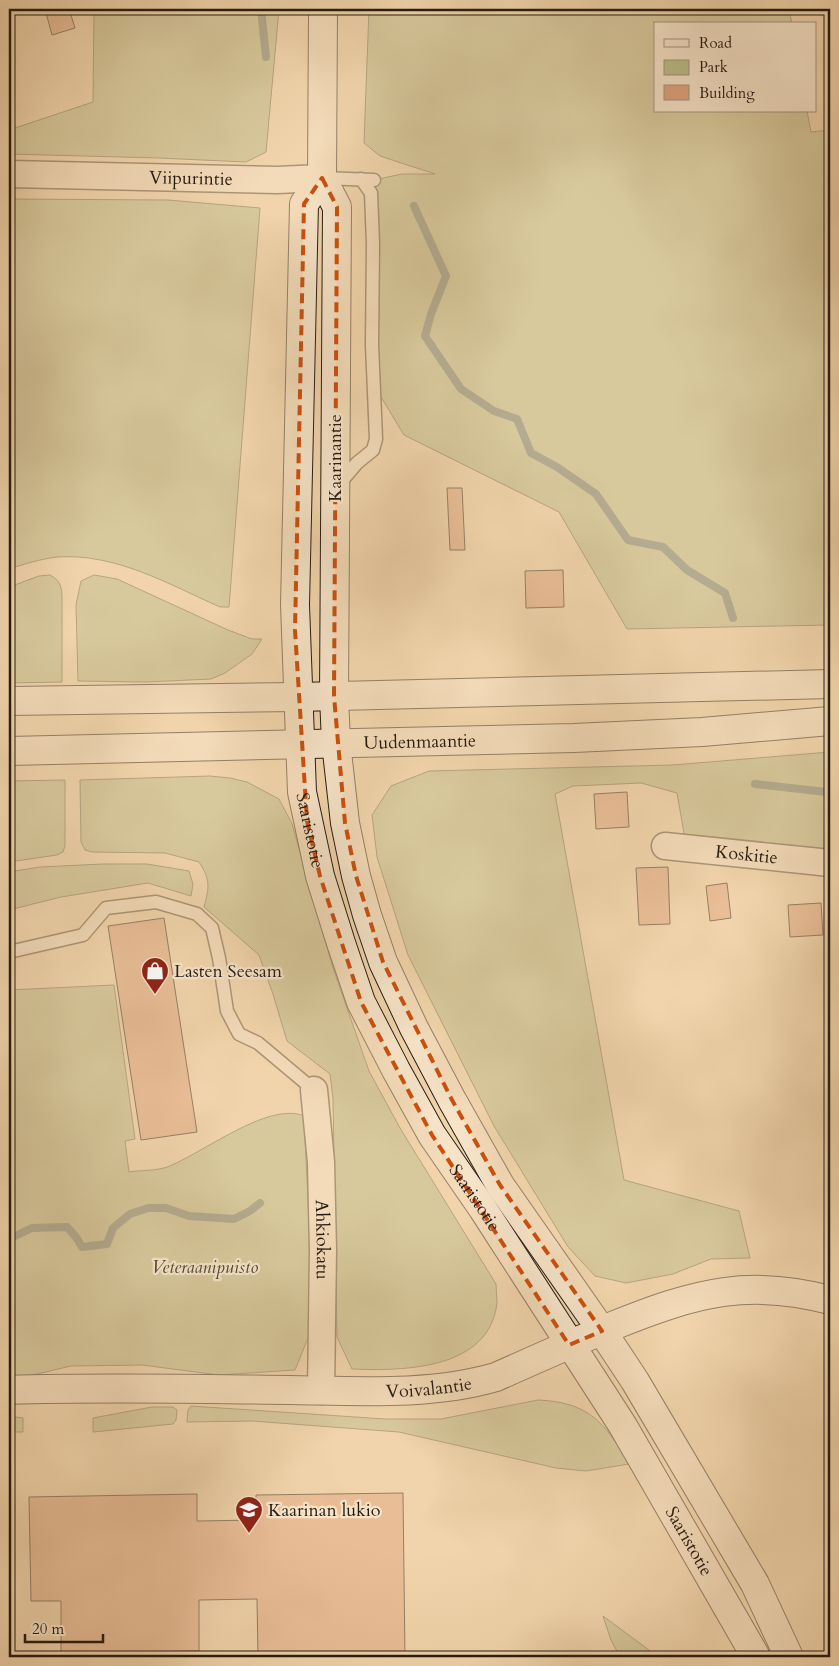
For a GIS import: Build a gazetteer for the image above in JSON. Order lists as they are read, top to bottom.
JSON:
{
  "streets": {
    "main road": [
      "Kaarinantie",
      "Uudenmaantie",
      "Saaristotie",
      "Voivalantie"
    ],
    "street": ["Viipurintie", "Koskitie", "Ahkiokatu"]
  },
  "crossings": [
    ["Viipurintie", "Kaarinantie"],
    ["Kaarinantie", "Uudenmaantie"],
    ["Kaarinantie", "Saaristotie"],
    ["Uudenmaantie", "Saaristotie"],
    ["Saaristotie", "Voivalantie"],
    ["Ahkiokatu", "Voivalantie"]
  ],
  "parks": ["Veteraanipuisto"],
  "places": {
    "shop": ["Lasten Seesam"],
    "school or university": ["Kaarinan lukio"]
  },
  "legend": ["Road", "Park", "Building"],
  "scale_bar": "20 m"
}
